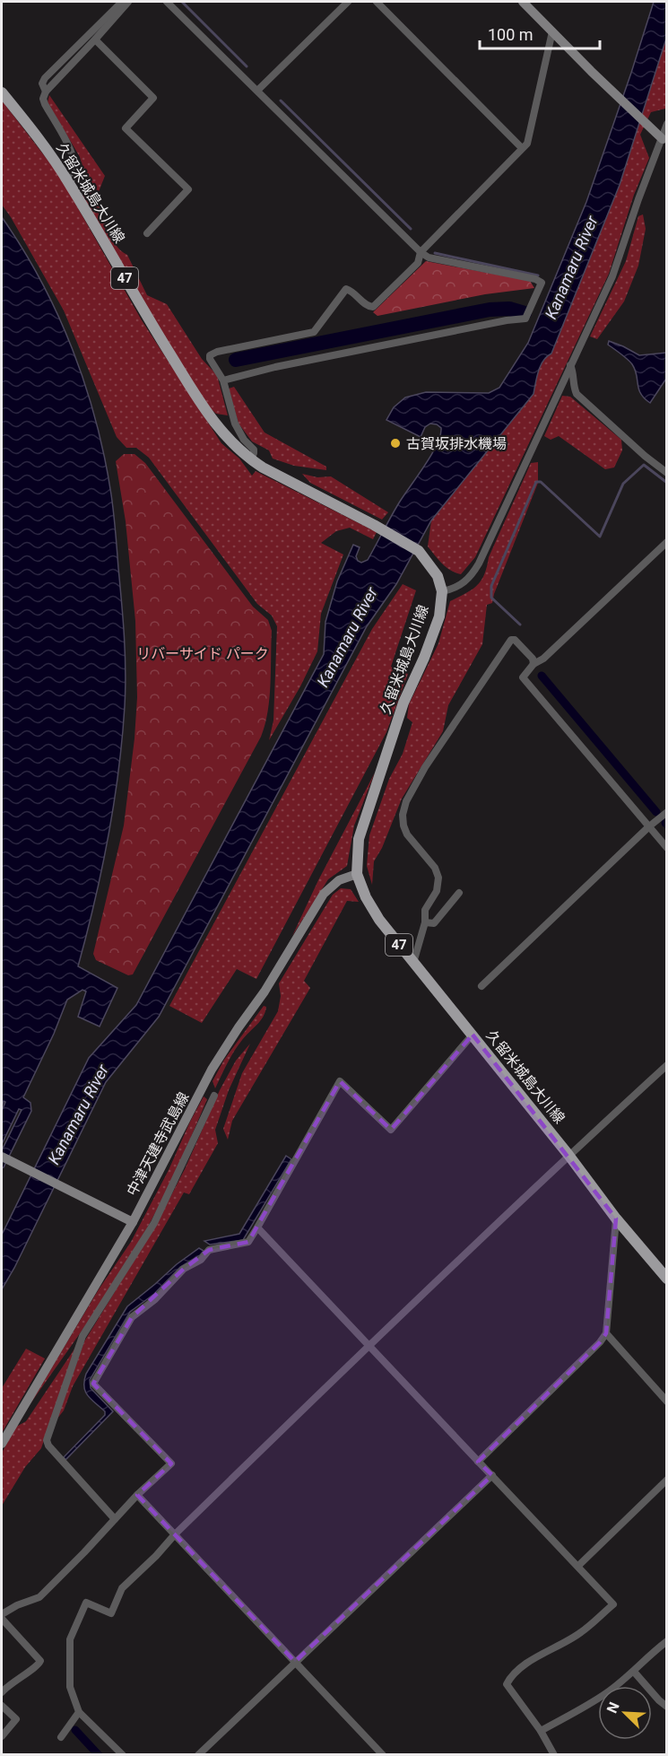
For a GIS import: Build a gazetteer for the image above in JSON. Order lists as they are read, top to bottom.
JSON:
{
  "streets": {
    "main road": ["久留米城島大川線", "47", "中津天建寺武島線"]
  },
  "crossings": [
    ["久留米城島大川線", "中津天建寺武島線"]
  ],
  "water": ["Kanamaru River"],
  "parks": ["リバーサイド パーク"],
  "places": ["古賀坂排水機場"],
  "scale_bar": "100 m",
  "north": "top left"
}
